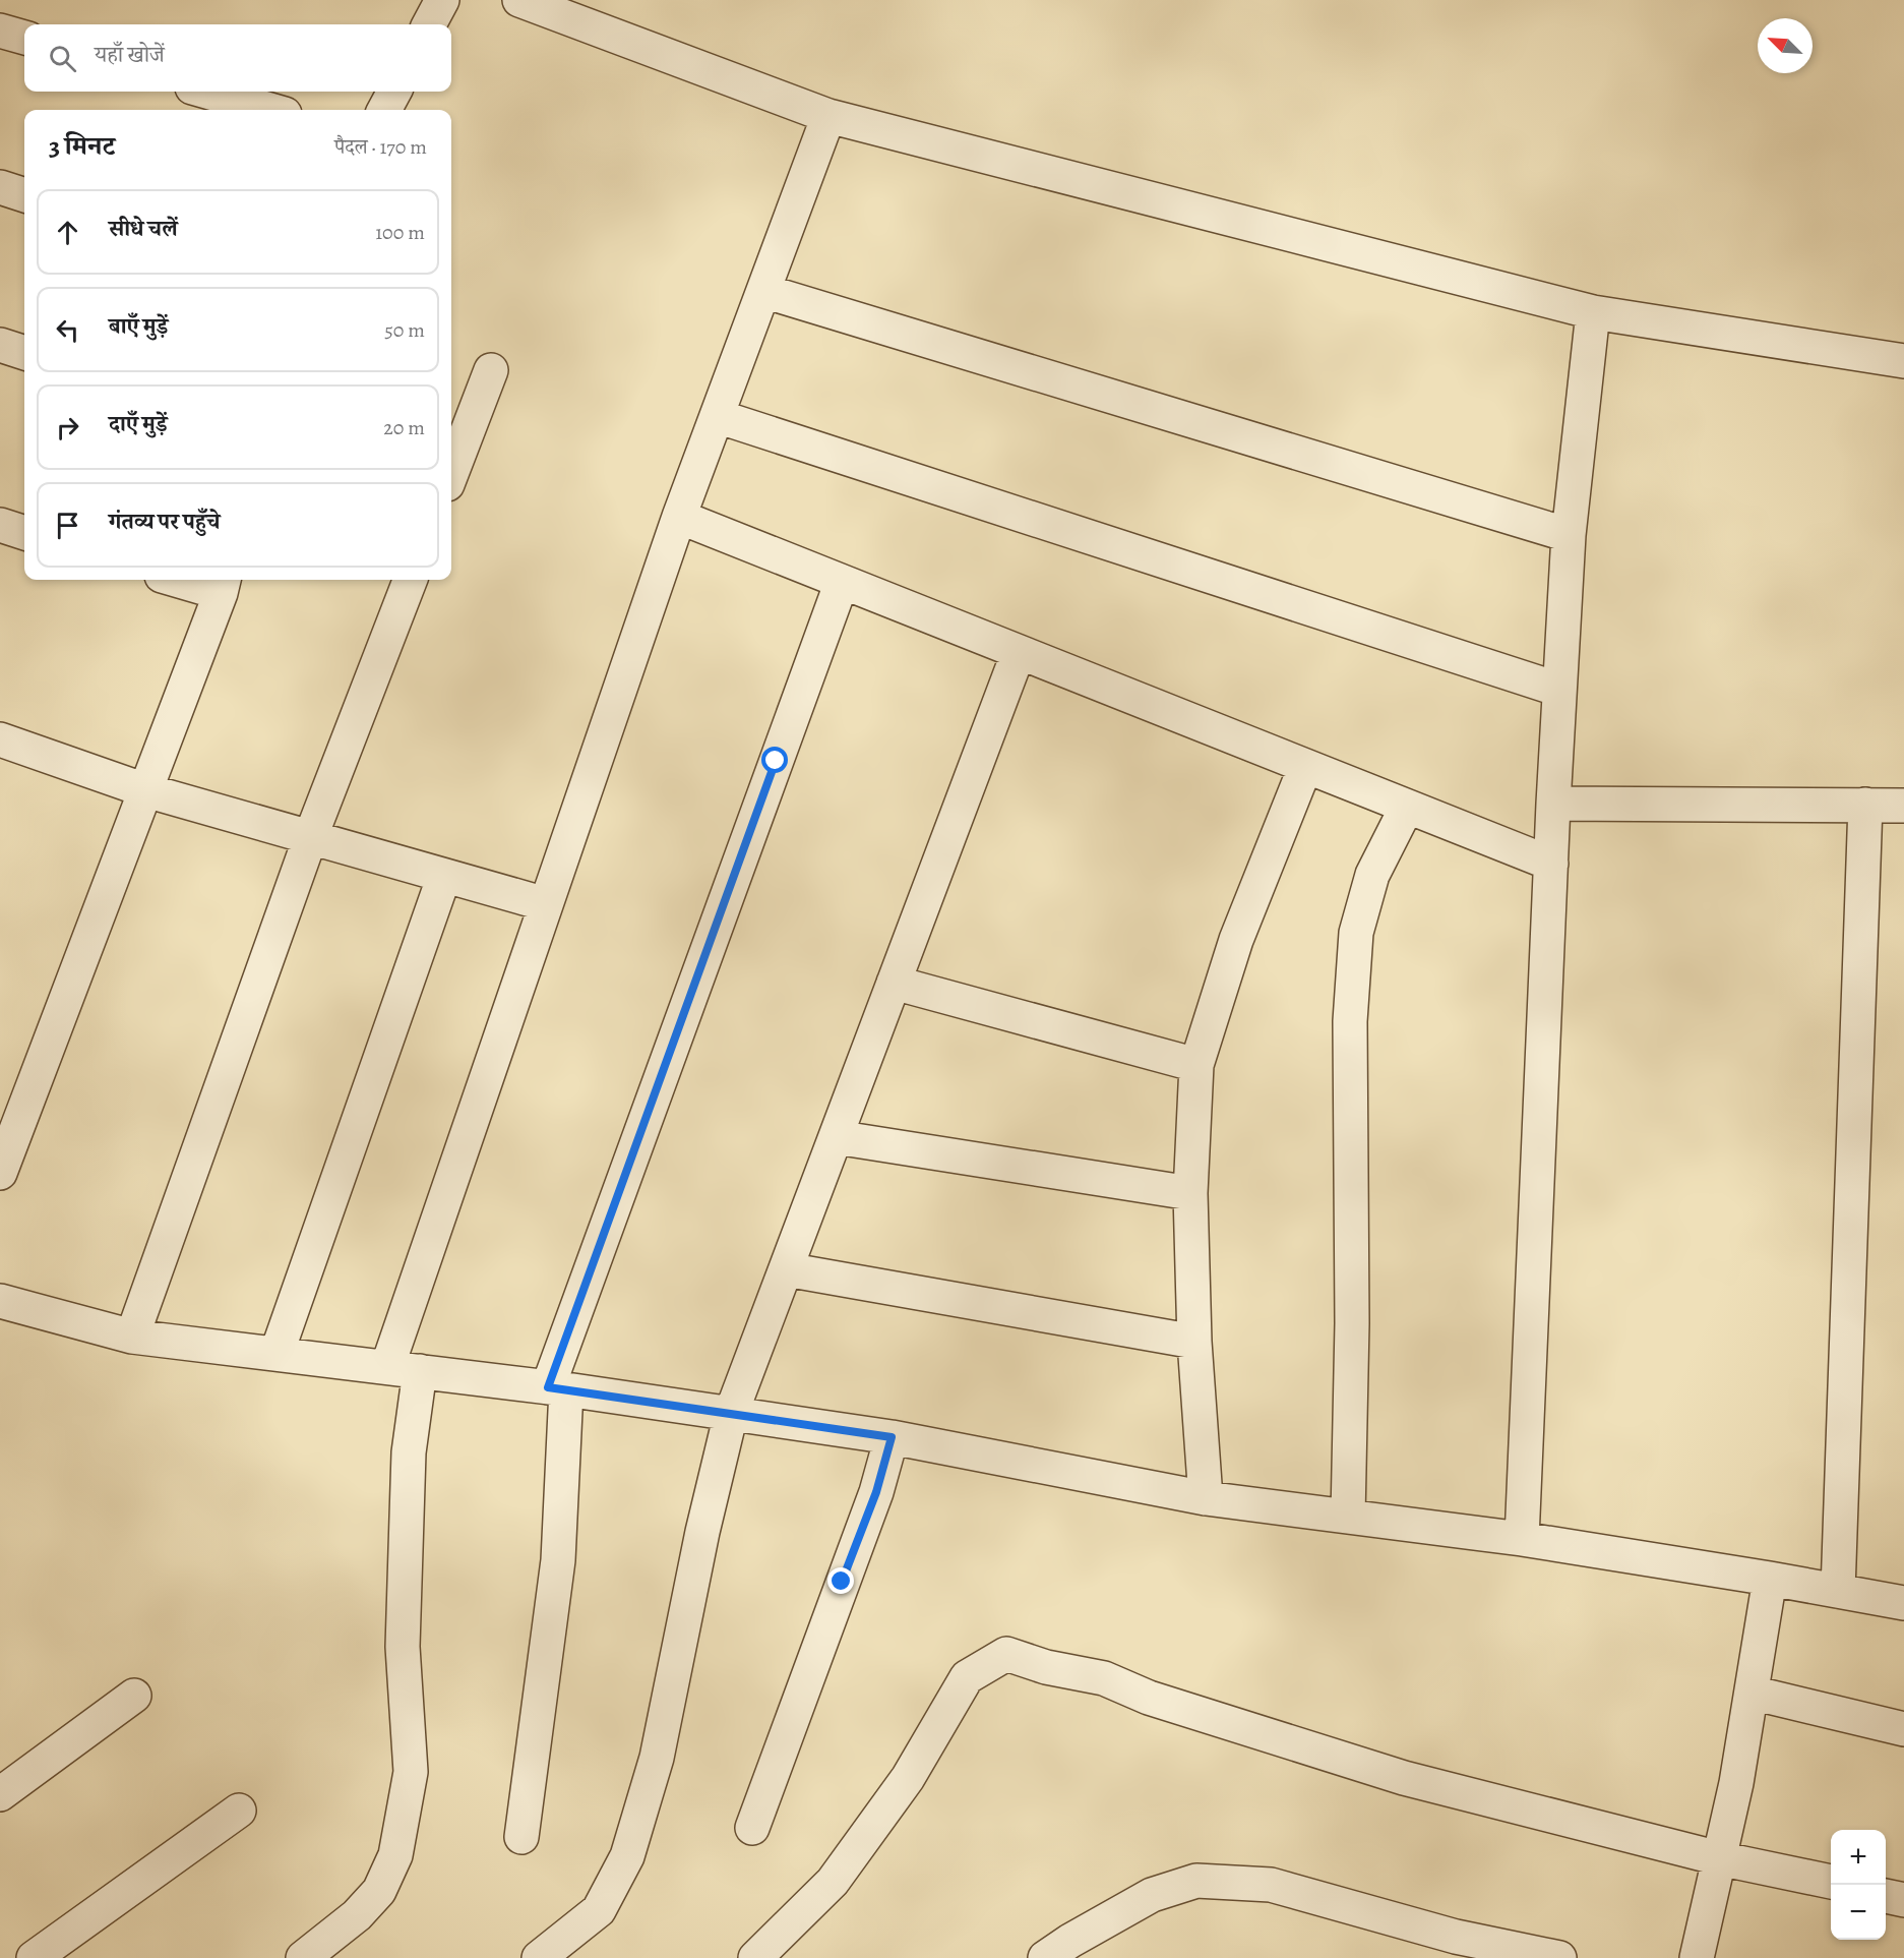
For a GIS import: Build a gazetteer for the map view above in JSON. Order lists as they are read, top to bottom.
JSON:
{
  "north": "top left",
  "page": {
    "search": "यहाँ खोजें",
    "heading": ["3 मिनट", "पैदल · 170 m"],
    "list": [
      ["सीधे चलें", "100 m"],
      ["बाएँ मुड़ें", "50 m"],
      ["दाएँ मुड़ें", "20 m"],
      "गंतव्य पर पहुँचे"
    ],
    "map_buttons": ["+", "−"]
  }
}
